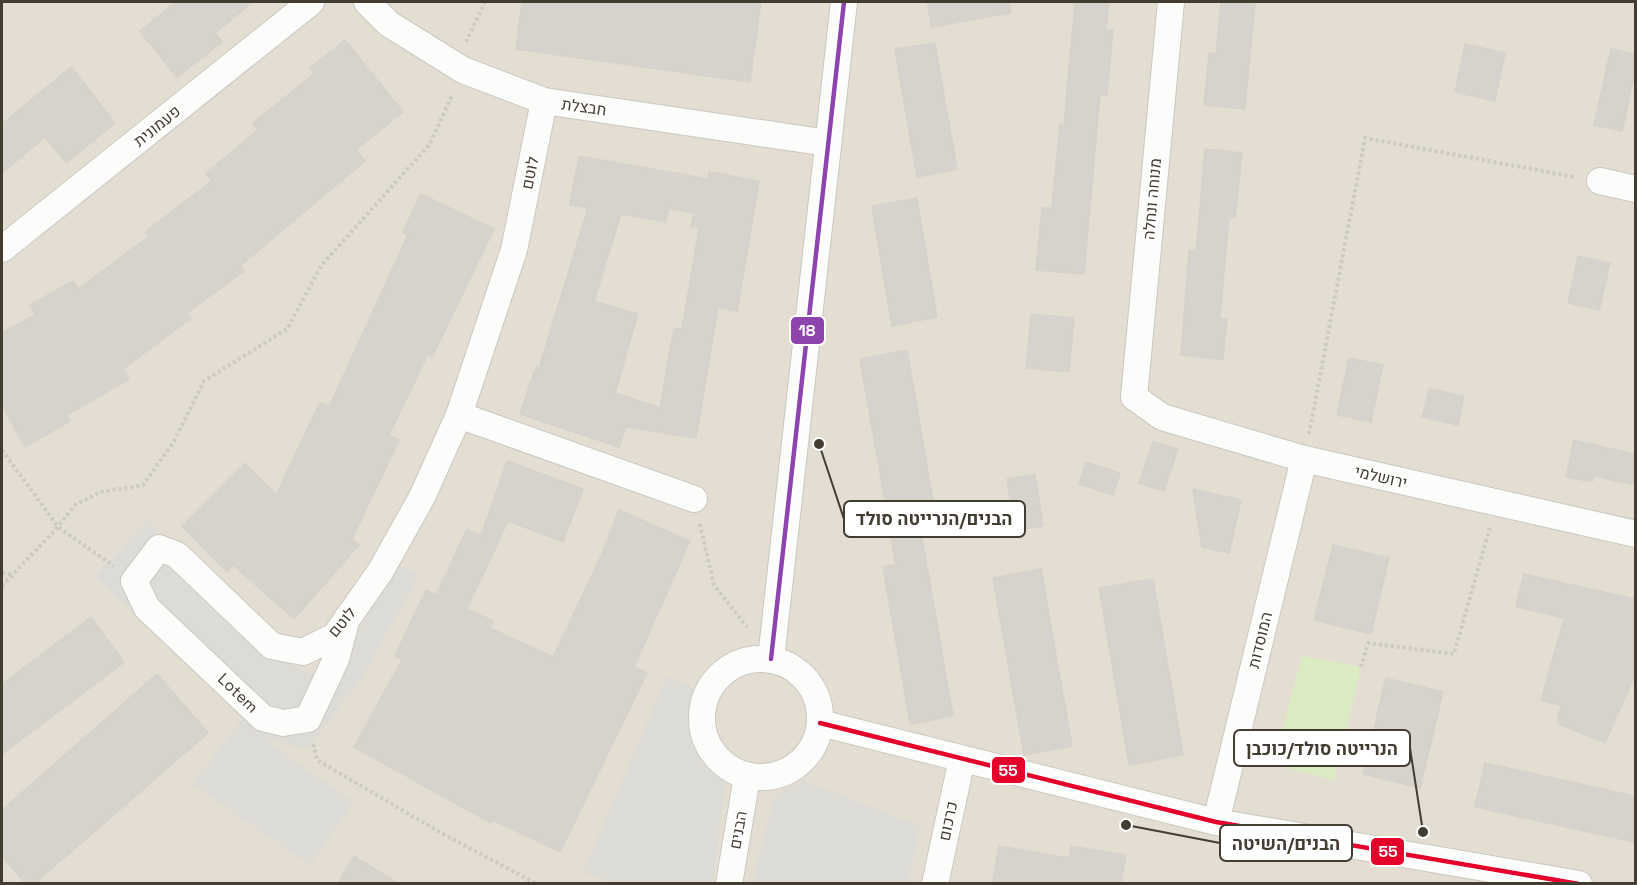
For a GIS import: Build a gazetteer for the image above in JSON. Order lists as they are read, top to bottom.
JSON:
{
  "streets": {
    "street": [
      "חבצלת",
      "פעמונית",
      "לוטם",
      "מנוחה ונחלה",
      "ירושלמי",
      "המוסדות",
      "Lotem",
      "כרכום",
      "הבנים"
    ]
  },
  "crossings": [
    ["חבצלת", "לוטם"],
    ["לוטם", "Lotem"],
    ["מנוחה ונחלה", "ירושלמי"],
    ["ירושלמי", "המוסדות"]
  ],
  "places": ["הבנים/הנרייטה סולד", "הבנים/השיטה", "הנרייטה סולד/כוכבן"],
  "lines": ["transit line 18", "transit line 55"]
}
